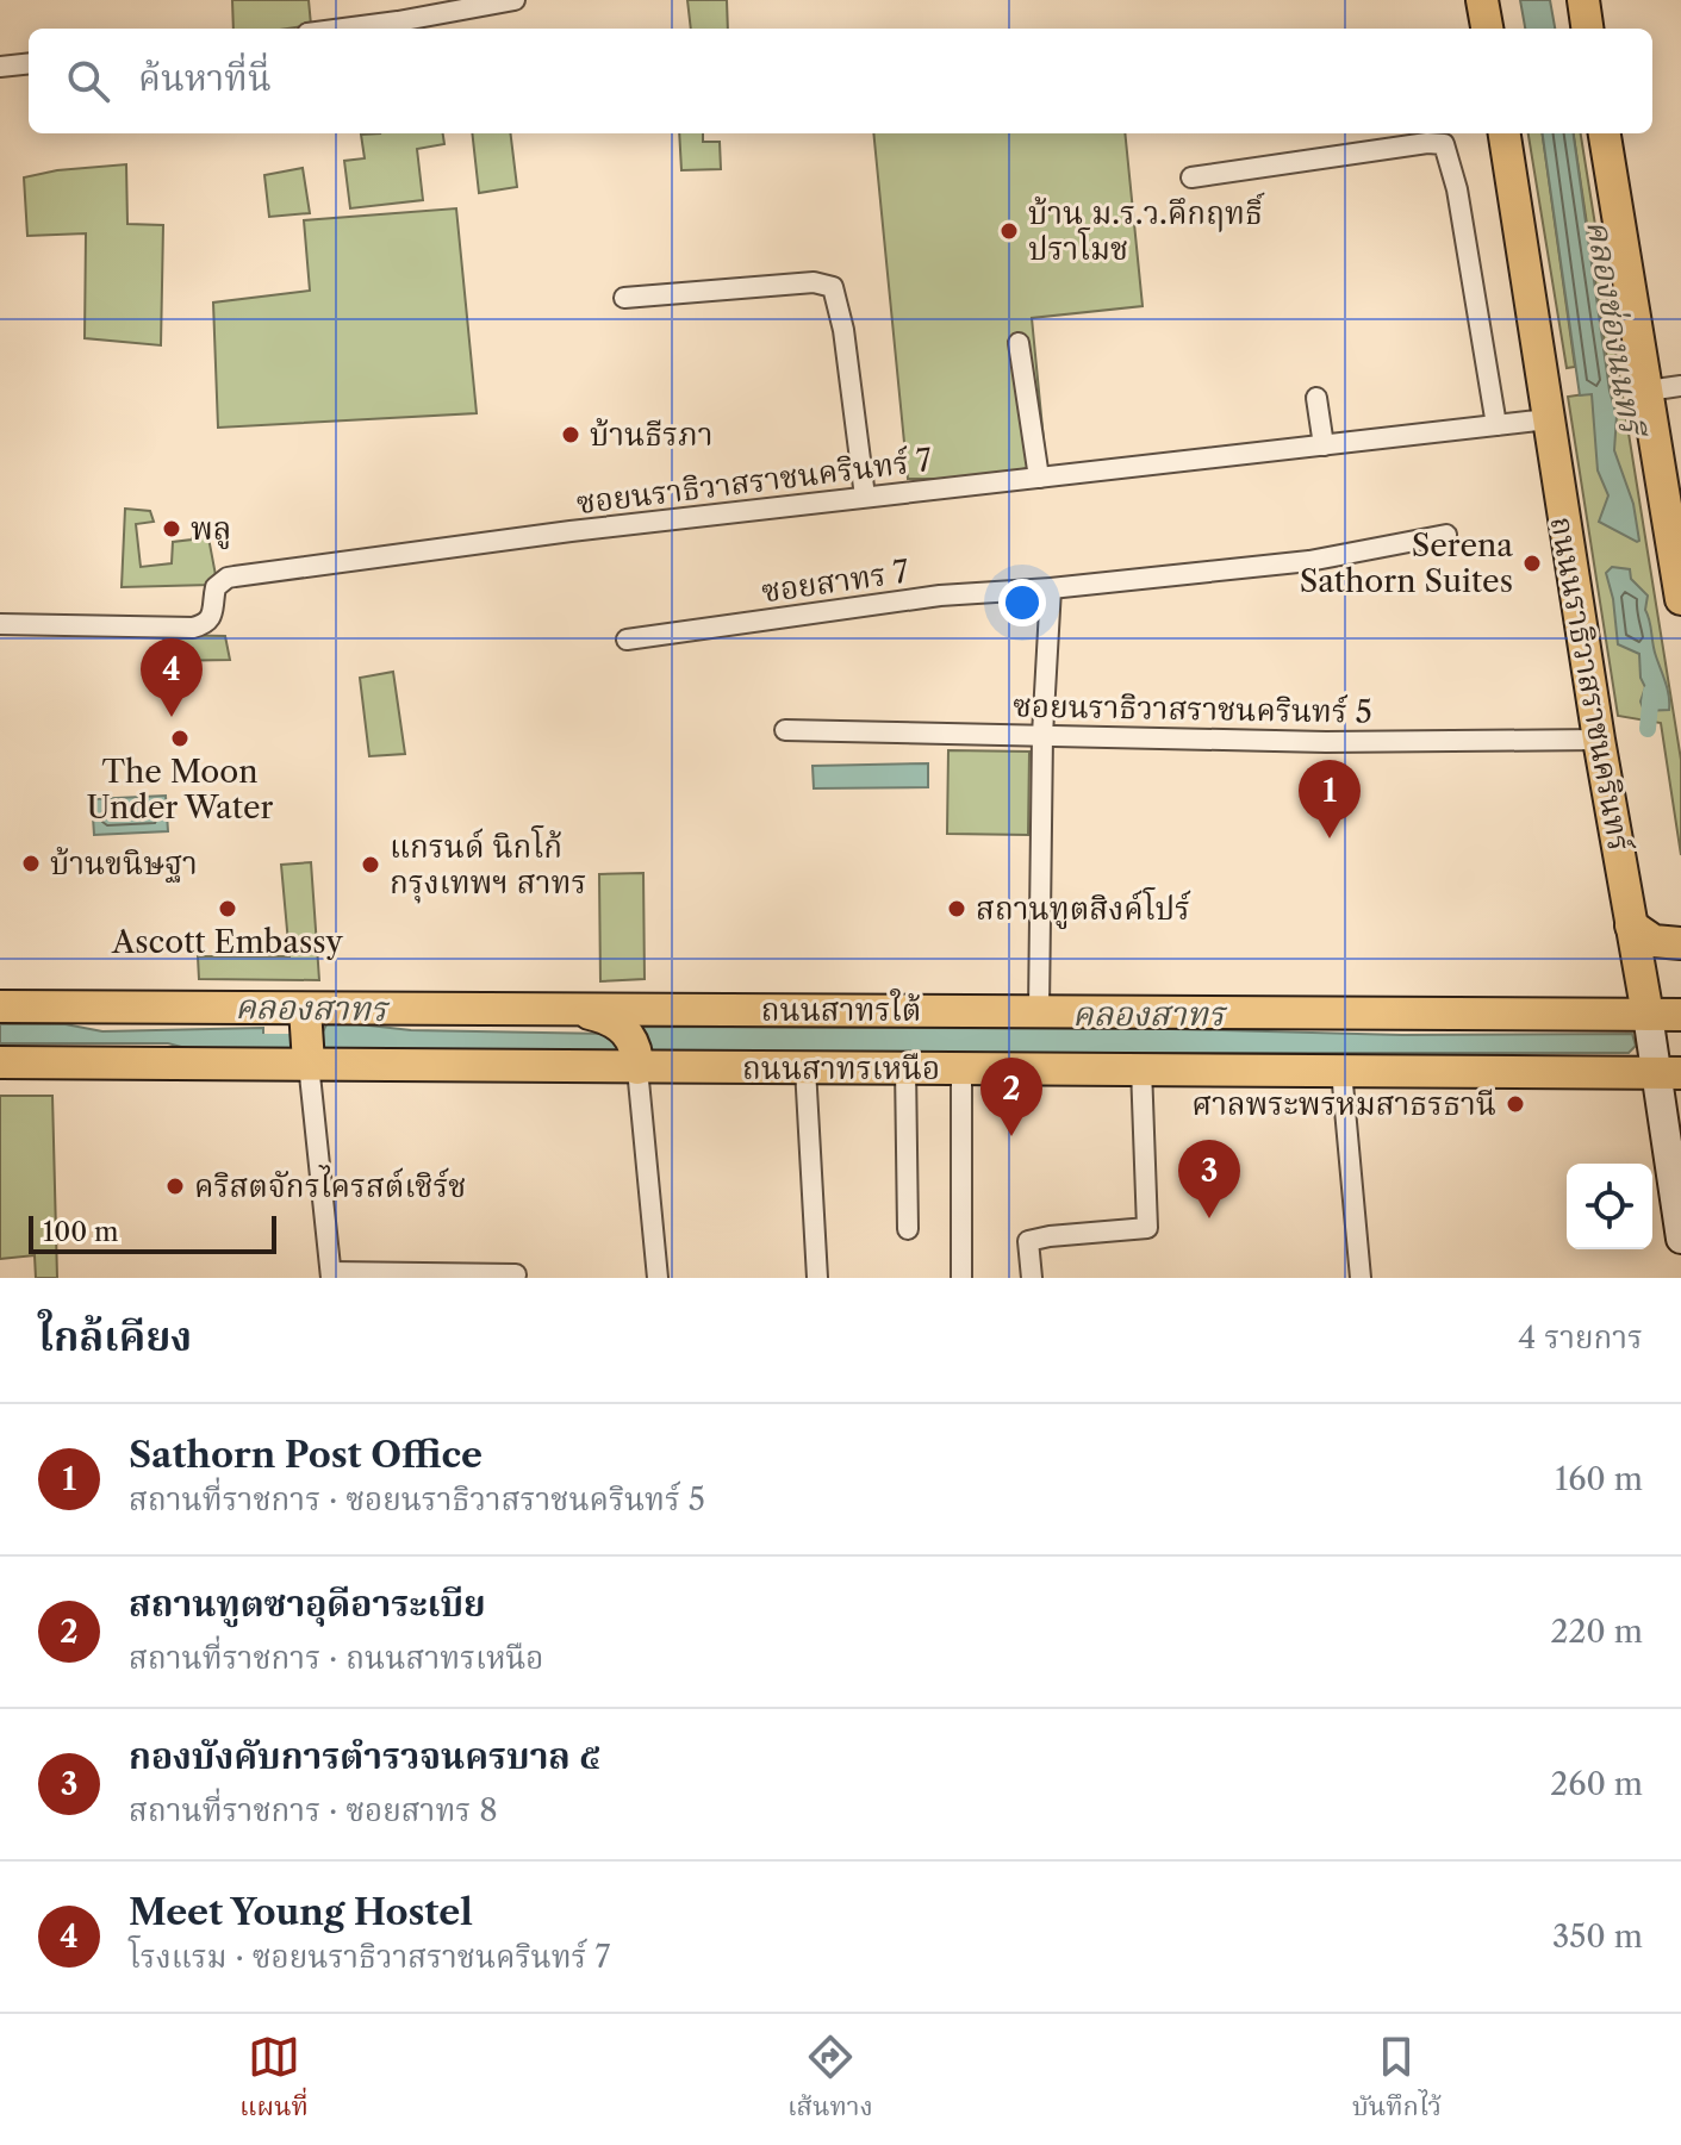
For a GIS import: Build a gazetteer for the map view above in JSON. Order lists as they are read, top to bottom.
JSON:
{
  "streets": {
    "main road": ["ถนนนราธิวาสราชนครินทร์", "ถนนสาทรใต้", "ถนนสาทรเหนือ"],
    "street": ["ซอยนราธิวาสราชนครินทร์ 7", "ซอยสาทร 7", "ซอยนราธิวาสราชนครินทร์ 5"]
  },
  "crossings": [
    ["ซอยนราธิวาสราชนครินทร์ 7", "ถนนนราธิวาสราชนครินทร์"],
    ["ถนนนราธิวาสราชนครินทร์", "ซอยนราธิวาสราชนครินทร์ 5"],
    ["ถนนนราธิวาสราชนครินทร์", "ถนนสาทรใต้"],
    ["ถนนนราธิวาสราชนครินทร์", "ถนนสาทรเหนือ"],
    ["ถนนสาทรใต้", "ถนนสาทรเหนือ"]
  ],
  "water": ["คลองช่องนนทรี", "คลองสาทร"],
  "places": [
    "บ้าน ม.ร.ว.คึกฤทธิ์ ปราโมช",
    "บ้านธีรภา",
    "พลู",
    "Serena Sathorn Suites",
    "The Moon Under Water",
    "บ้านขนิษฐา",
    "แกรนด์ นิกโก้ กรุงเทพฯ สาทร",
    "Ascott Embassy",
    "สถานทูตสิงค์โปร์",
    "ศาลพระพรหมสาธรธานี",
    "คริสตจักรไครสต์เชิร์ช"
  ],
  "scale_bar": "100 m",
  "page": {
    "search": "ค้นหาที่นี่",
    "pins": [
      "4",
      "1",
      "2",
      "3"
    ],
    "scale": "100 m",
    "heading": ["ใกล้เคียง", "4 รายการ"],
    "list": [
      {
        "mark": "1",
        "name": "Sathorn Post Office",
        "note": "สถานที่ราชการ · ซอยนราธิวาสราชนครินทร์ 5",
        "value": "160 m"
      },
      {
        "mark": "2",
        "name": "สถานทูตซาอุดีอาระเบีย",
        "note": "สถานที่ราชการ · ถนนสาทรเหนือ",
        "value": "220 m"
      },
      {
        "mark": "3",
        "name": "กองบังคับการตำรวจนครบาล ๕",
        "note": "สถานที่ราชการ · ซอยสาทร 8",
        "value": "260 m"
      },
      {
        "mark": "4",
        "name": "Meet Young Hostel",
        "note": "โรงแรม · ซอยนราธิวาสราชนครินทร์ 7",
        "value": "350 m"
      }
    ],
    "nav": ["แผนที่", "เส้นทาง", "บันทึกไว้"]
  }
}
